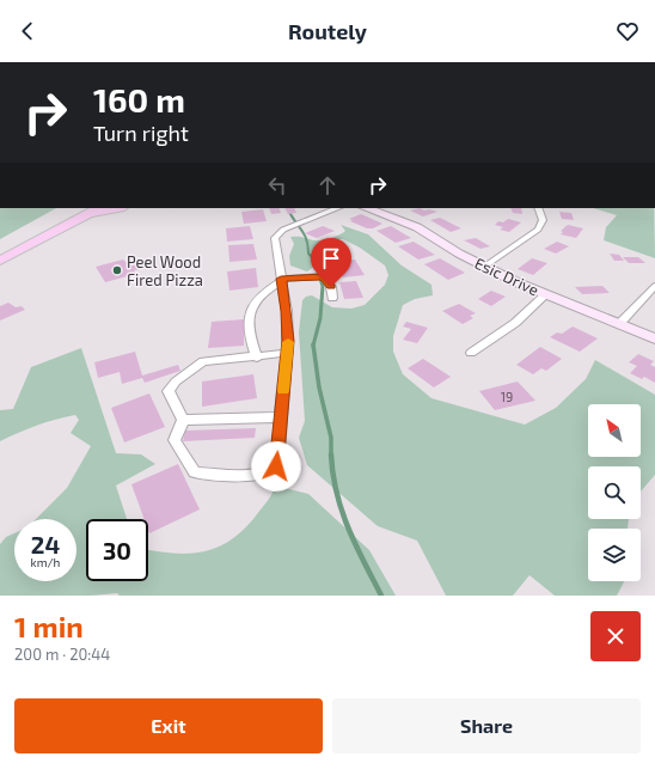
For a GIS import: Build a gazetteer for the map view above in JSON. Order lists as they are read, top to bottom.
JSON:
{
  "streets": {
    "street": ["Esic Drive"]
  },
  "places": ["Peel Wood Fired Pizza"],
  "house_numbers": ["19"],
  "north": "top left",
  "page": {
    "header": "Routely",
    "turn": ["160 m", "Turn right"],
    "speed": "24 km/h",
    "limit": "30",
    "heading": ["1 min", "200 m · 20:44"],
    "buttons": ["Exit", "Share"]
  }
}
